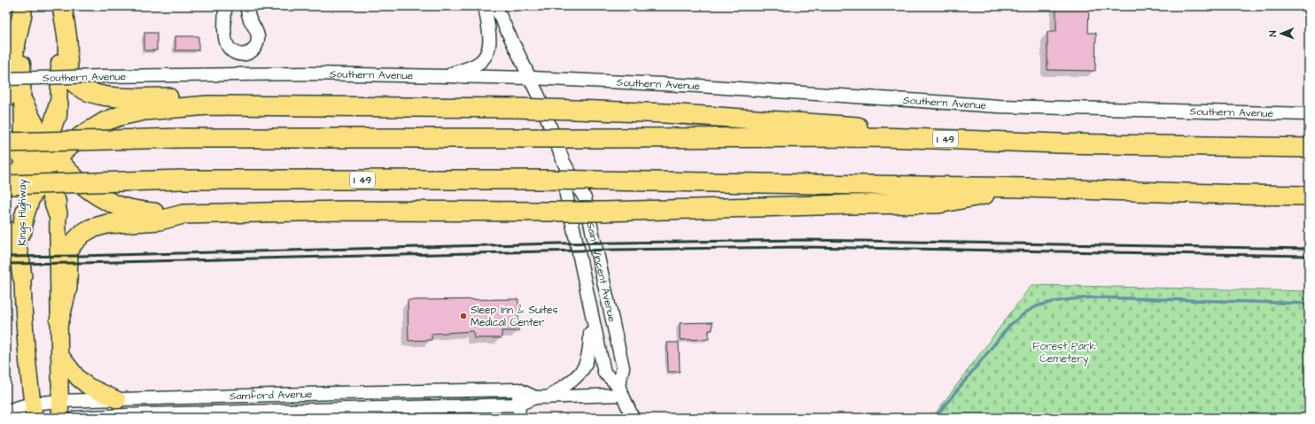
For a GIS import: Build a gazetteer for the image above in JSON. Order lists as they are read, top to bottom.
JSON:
{
  "streets": {
    "highway": ["I 49"],
    "main road": ["Kings Highway"],
    "street": ["Southern Avenue", "Saint Vincent Avenue", "Samford Avenue"]
  },
  "crossings": [
    ["Southern Avenue", "Saint Vincent Avenue"],
    ["Saint Vincent Avenue", "Samford Avenue"]
  ],
  "parks": ["Forest Park Cemetery"],
  "places": ["Sleep Inn & Suites Medical Center"],
  "north": "left"
}
